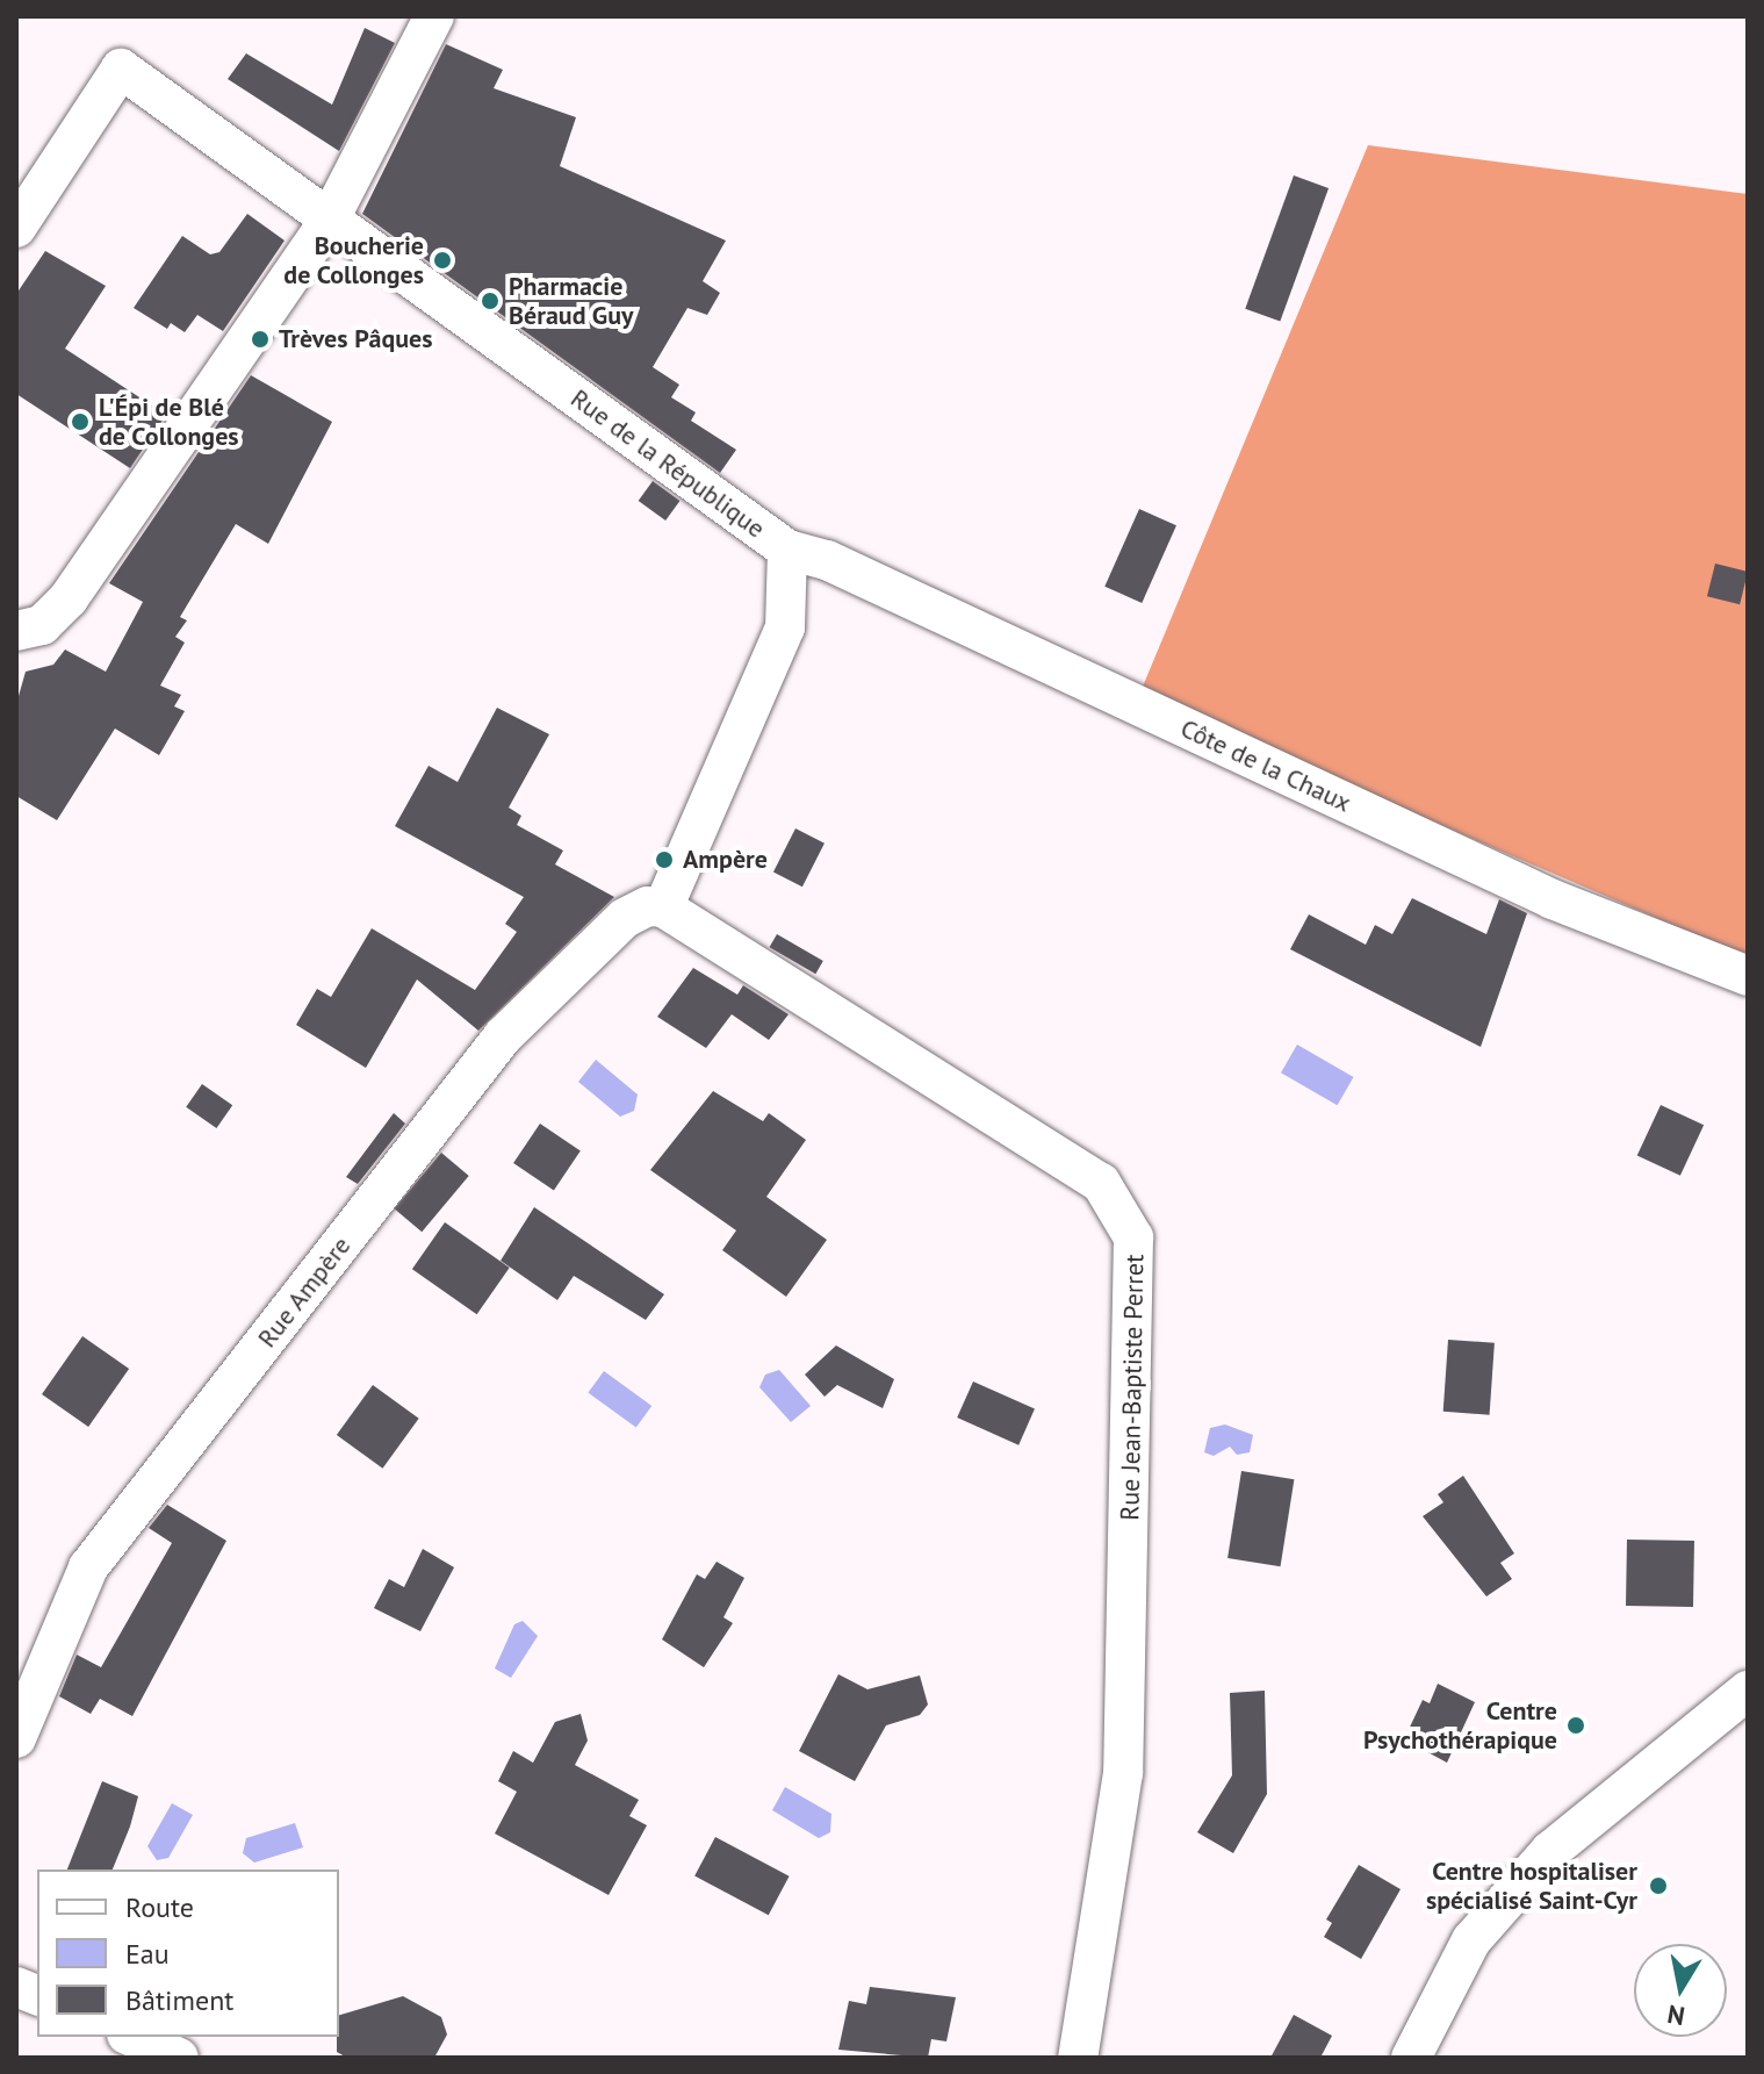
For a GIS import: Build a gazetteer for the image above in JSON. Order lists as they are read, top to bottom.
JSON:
{
  "streets": {
    "street": [
      "Rue de la République",
      "Côte de la Chaux",
      "Rue Ampère",
      "Rue Jean-Baptiste Perret"
    ]
  },
  "crossings": [
    ["Rue de la République", "Côte de la Chaux"],
    ["Rue de la République", "Rue Ampère"],
    ["Rue de la République", "Rue Jean-Baptiste Perret"],
    ["Rue Ampère", "Rue Jean-Baptiste Perret"]
  ],
  "places": [
    "Boucherie de Collonges",
    "Pharmacie Béraud Guy",
    "Trèves Pâques",
    "L'Épi de Blé de Collonges",
    "Ampère",
    "Centre Psychothérapique",
    "Centre hospitaliser spécialisé Saint-Cyr"
  ],
  "legend": ["Route", "Eau", "Bâtiment"],
  "north": "bottom"
}
